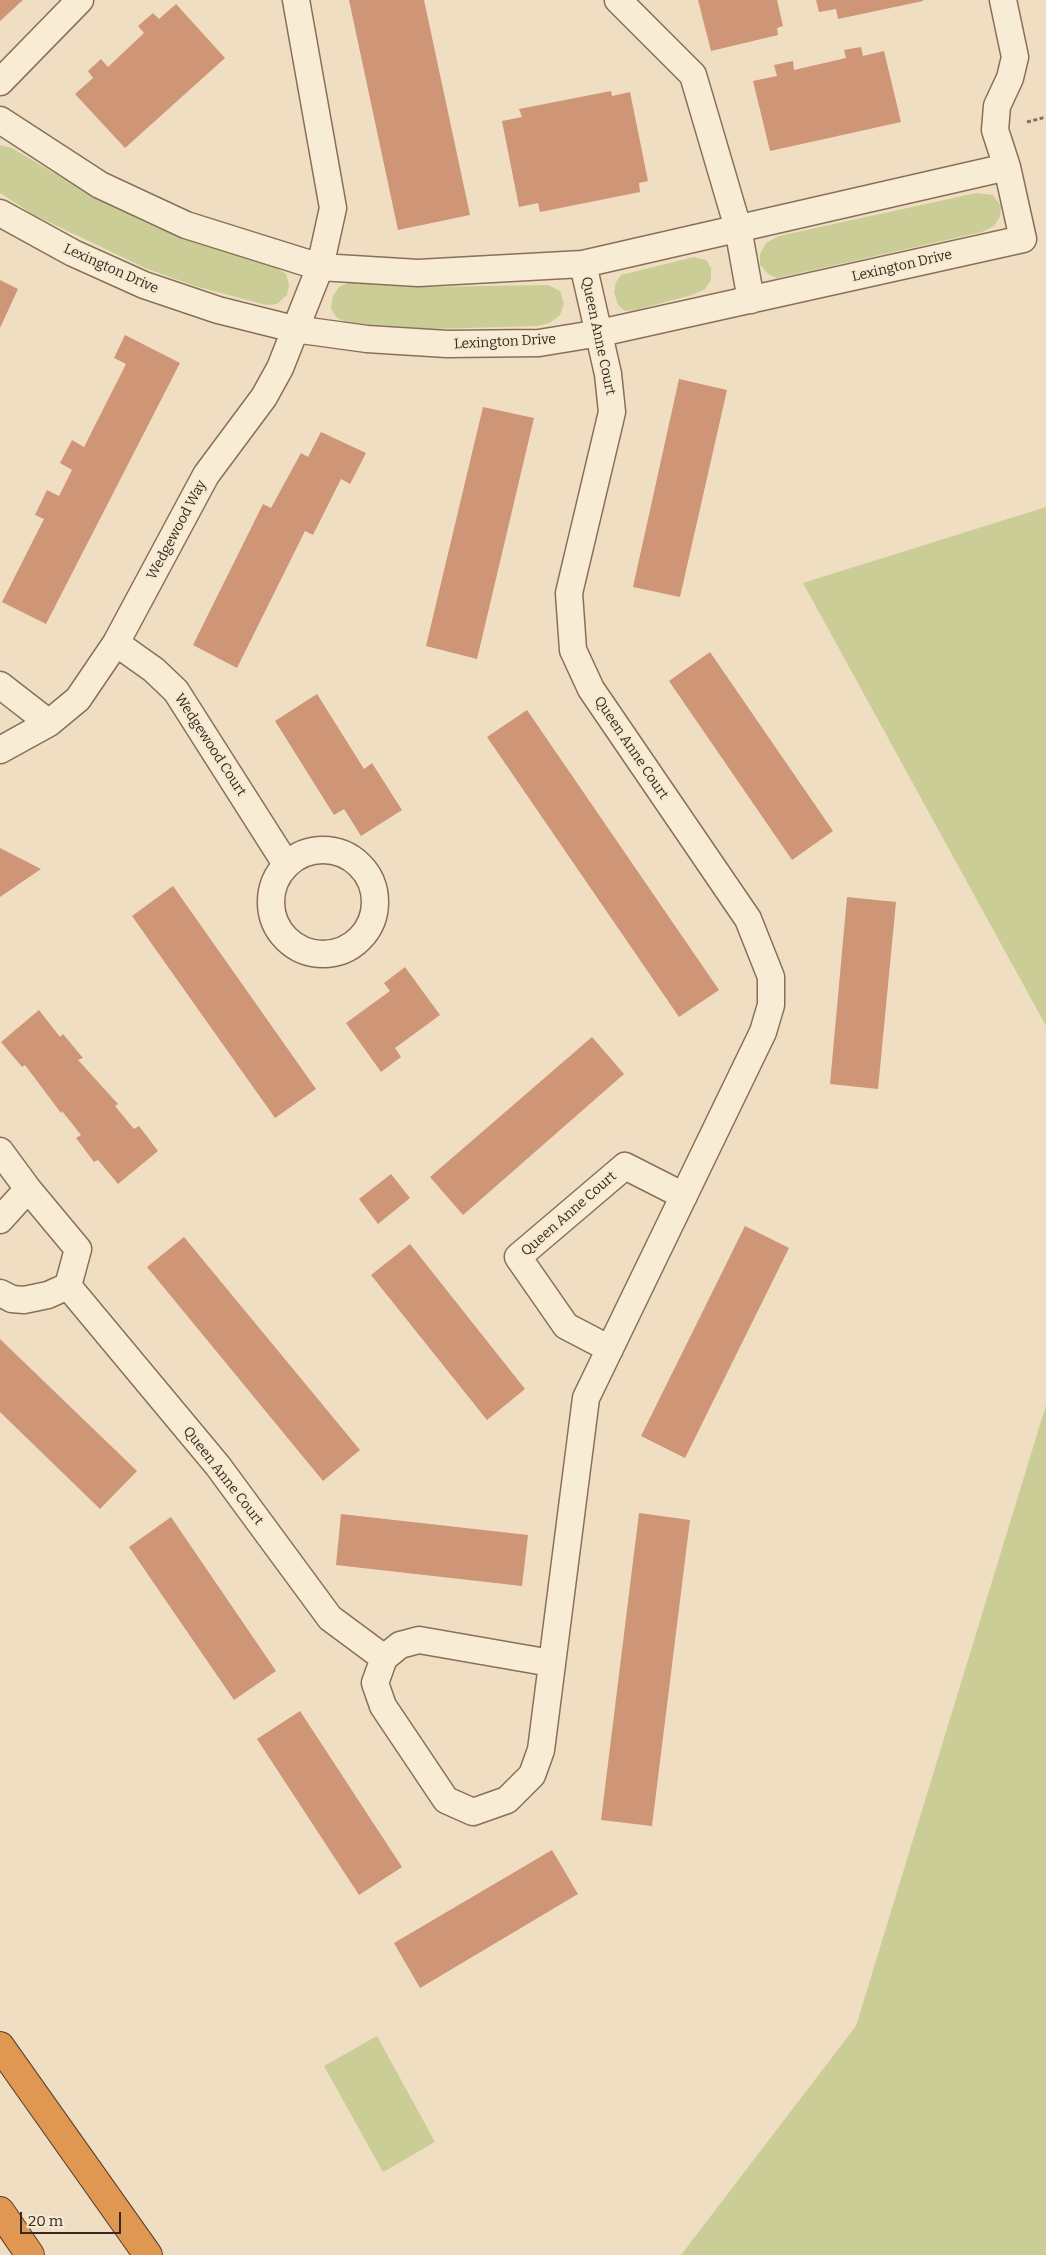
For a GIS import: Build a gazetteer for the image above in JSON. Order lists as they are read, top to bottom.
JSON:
{
  "streets": {
    "street": [
      "Lexington Drive",
      "Queen Anne Court",
      "Wedgewood Way",
      "Wedgewood Court"
    ]
  },
  "crossings": [
    ["Lexington Drive", "Queen Anne Court"],
    ["Lexington Drive", "Wedgewood Way"],
    ["Wedgewood Way", "Wedgewood Court"]
  ],
  "scale_bar": "20 m"
}
